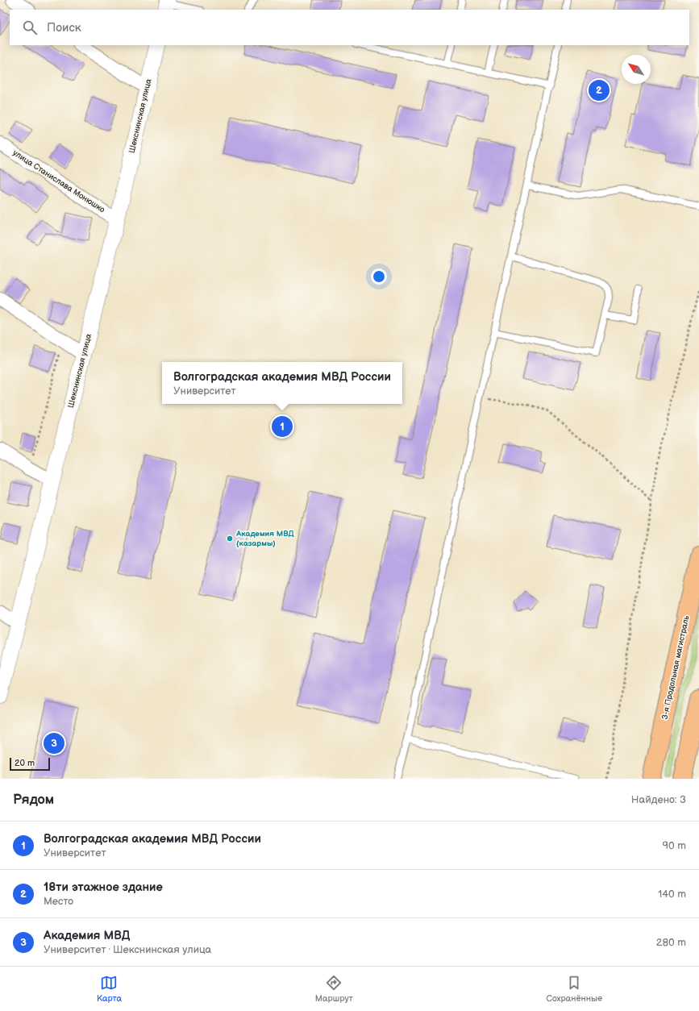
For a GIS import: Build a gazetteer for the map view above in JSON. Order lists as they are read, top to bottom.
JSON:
{
  "streets": {
    "highway": ["3-я Продольная магистраль"],
    "street": ["Шекснинская улица", "улица Станислава Монюшко"]
  },
  "crossings": [
    ["Шекснинская улица", "улица Станислава Монюшко"]
  ],
  "places": ["Академия МВД (казармы)"],
  "scale_bar": "20 m",
  "north": "top left",
  "page": {
    "search": "Поиск",
    "pins": ["2", "1", "3"],
    "popup": ["Волгоградская академия МВД России", "Университет"],
    "scale": "20 m",
    "heading": ["Рядом", "Найдено: 3"],
    "list": [
      {
        "mark": "1",
        "name": "Волгоградская академия МВД России",
        "note": "Университет",
        "value": "90 m"
      },
      {
        "mark": "2",
        "name": "18ти этажное здание",
        "note": "Место",
        "value": "140 m"
      },
      {
        "mark": "3",
        "name": "Академия МВД",
        "note": "Университет · Шекснинская улица",
        "value": "280 m"
      }
    ],
    "nav": ["Карта", "Маршрут", "Сохранённые"]
  }
}
